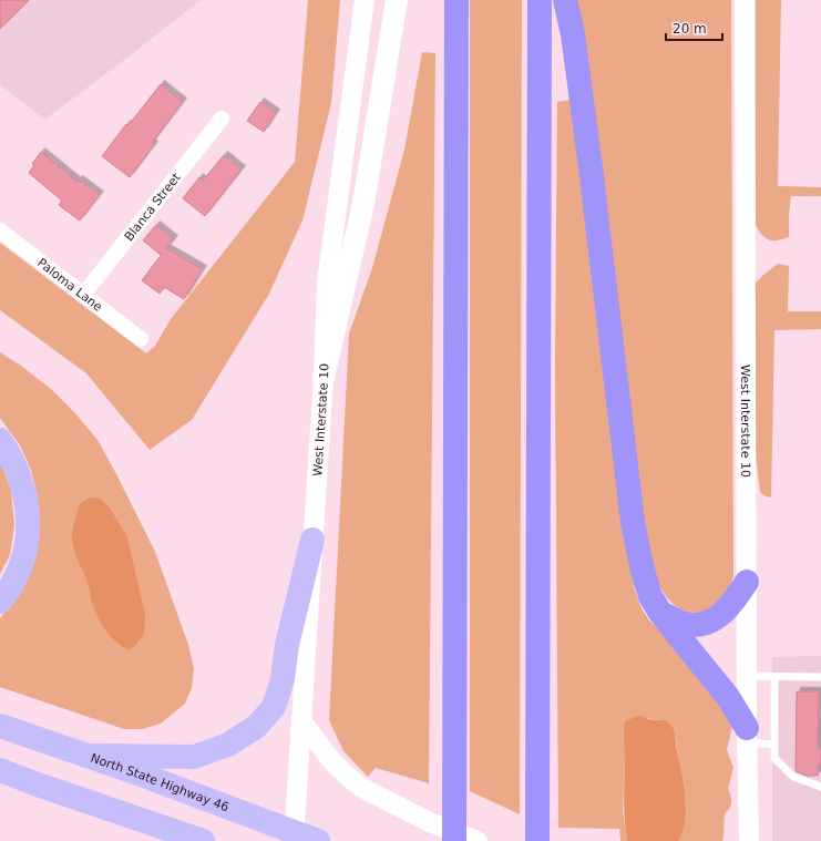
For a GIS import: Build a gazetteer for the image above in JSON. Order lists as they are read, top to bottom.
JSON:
{
  "streets": {
    "main road": ["North State Highway 46"],
    "street": ["Blanca Street", "Paloma Lane", "West Interstate 10"]
  },
  "crossings": [
    ["Blanca Street", "Paloma Lane"],
    ["West Interstate 10", "North State Highway 46"]
  ],
  "scale_bar": "20 m"
}
